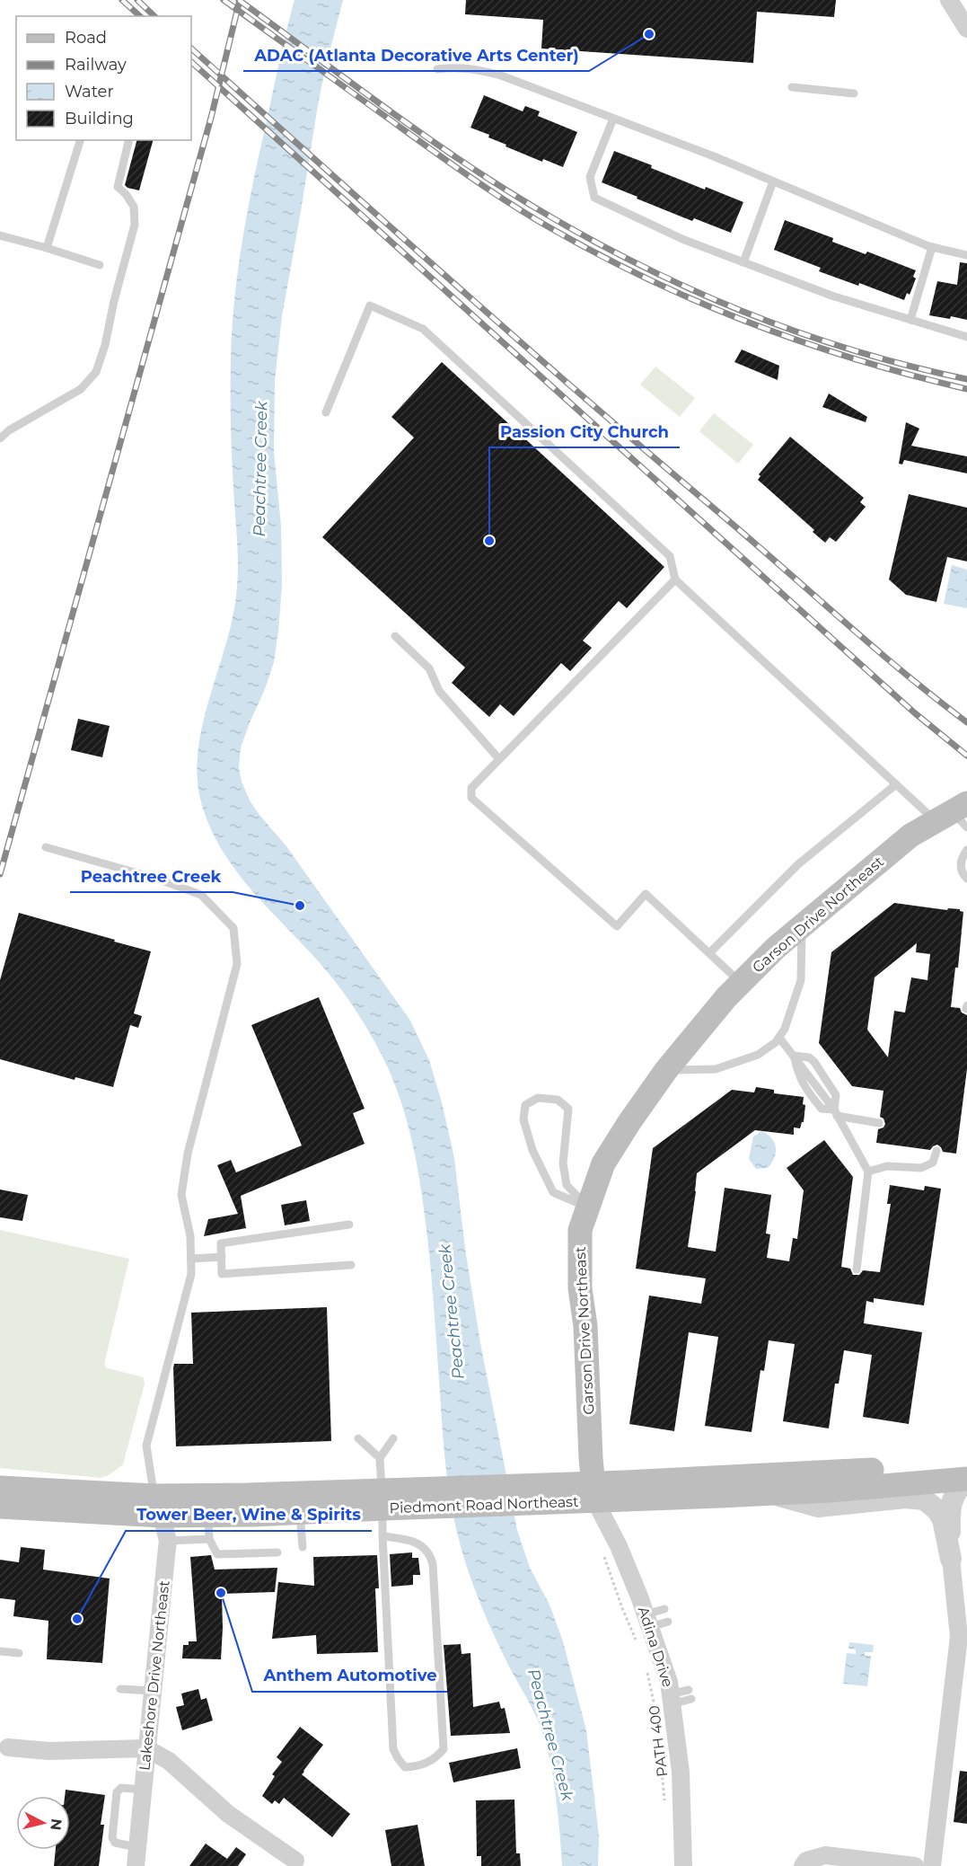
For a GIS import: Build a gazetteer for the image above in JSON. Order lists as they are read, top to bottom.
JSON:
{
  "streets": {
    "main road": ["Garson Drive Northeast", "Piedmont Road Northeast"],
    "street": ["Adina Drive", "Lakeshore Drive Northeast"],
    "path": ["PATH 400"]
  },
  "crossings": [
    ["Garson Drive Northeast", "Piedmont Road Northeast"],
    ["Garson Drive Northeast", "Adina Drive"],
    ["Piedmont Road Northeast", "Adina Drive"],
    ["Piedmont Road Northeast", "Lakeshore Drive Northeast"],
    ["Adina Drive", "PATH 400"]
  ],
  "water": ["Peachtree Creek"],
  "places": [
    "ADAC (Atlanta Decorative Arts Center)",
    "Passion City Church",
    "Peachtree Creek",
    "Anthem Automotive",
    "Tower Beer, Wine & Spirits"
  ],
  "legend": [
    "Road",
    "Railway",
    "Water",
    "Building"
  ],
  "north": "right"
}
